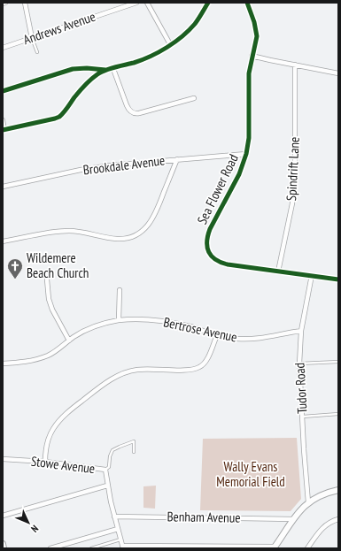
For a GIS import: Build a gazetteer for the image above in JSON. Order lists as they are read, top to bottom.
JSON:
{
  "streets": {
    "street": [
      "Andrews Avenue",
      "Brookdale Avenue",
      "Spindrift Lane",
      "Sea Flower Road",
      "Bertrose Avenue",
      "Tudor Road",
      "Stowe Avenue",
      "Benham Avenue"
    ]
  },
  "crossings": [
    ["Brookdale Avenue", "Sea Flower Road"],
    ["Spindrift Lane", "Sea Flower Road"],
    ["Sea Flower Road", "Tudor Road"],
    ["Bertrose Avenue", "Tudor Road"],
    ["Stowe Avenue", "Benham Avenue"]
  ],
  "parks": ["Wally Evans Memorial Field"],
  "places": {
    "church": ["Wildemere Beach Church"]
  },
  "north": "bottom right"
}
